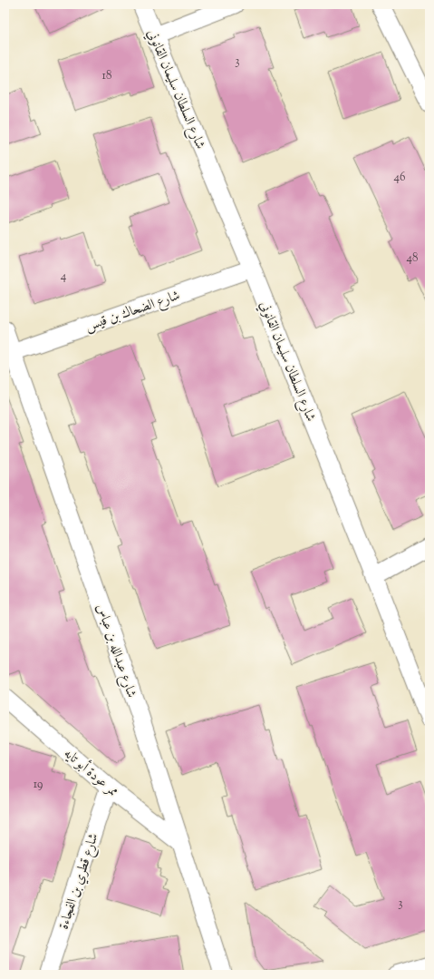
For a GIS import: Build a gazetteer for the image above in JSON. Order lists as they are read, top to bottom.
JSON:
{
  "streets": {
    "street": [
      "شارع السلطان سليمان القانوني",
      "شارع الضحاك بن قيس",
      "شارع عبدالله بن عباس",
      "ممر عودة أبو تايه",
      "شارع قطري بن الفجاءة"
    ]
  },
  "crossings": [
    ["شارع السلطان سليمان القانوني", "شارع الضحاك بن قيس"],
    ["شارع الضحاك بن قيس", "شارع عبدالله بن عباس"],
    ["شارع عبدالله بن عباس", "ممر عودة أبو تايه"],
    ["ممر عودة أبو تايه", "شارع قطري بن الفجاءة"]
  ],
  "house_numbers": [
    "3",
    "18",
    "46",
    "48",
    "4",
    "19",
    "3"
  ]
}
